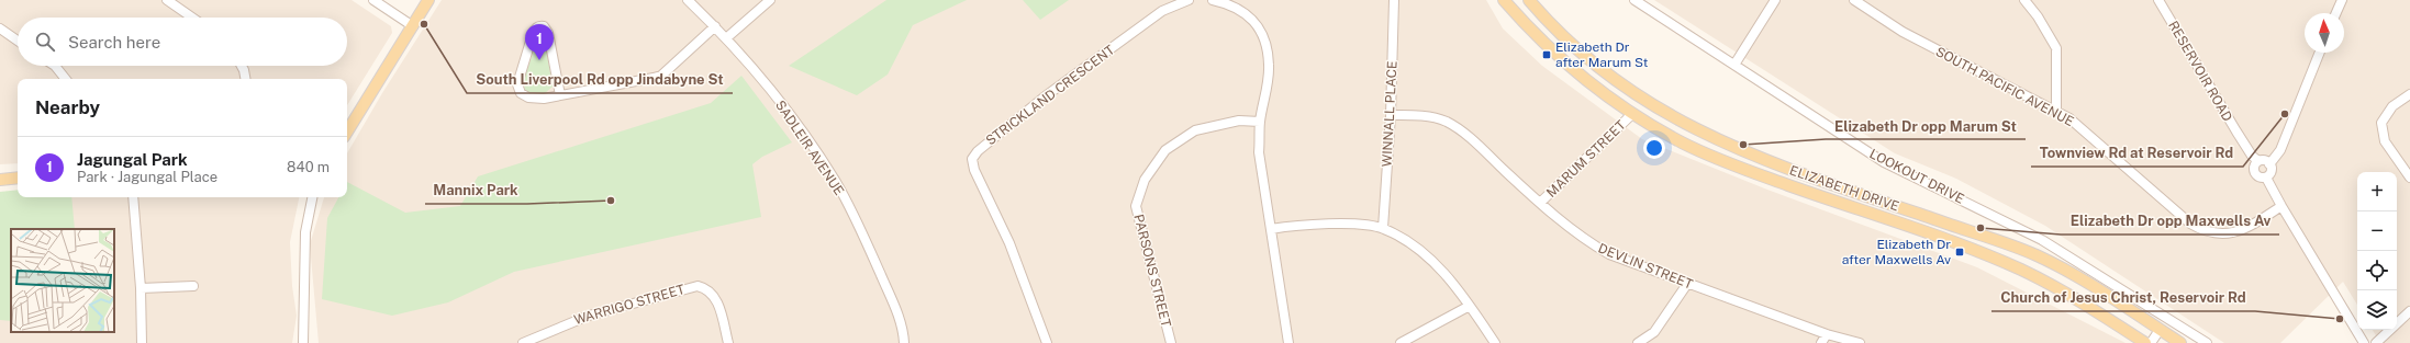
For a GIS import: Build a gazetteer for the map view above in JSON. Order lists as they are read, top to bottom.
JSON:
{
  "streets": {
    "main road": ["ELIZABETH DRIVE"],
    "street": [
      "RESERVOIR ROAD",
      "SOUTH PACIFIC AVENUE",
      "STRICKLAND CRESCENT",
      "WINNALL PLACE",
      "SADLEIR AVENUE",
      "MARUM STREET",
      "LOOKOUT DRIVE",
      "DEVLIN STREET",
      "PARSONS STREET",
      "WARRIGO STREET"
    ]
  },
  "crossings": [
    ["WINNALL PLACE", "DEVLIN STREET"],
    ["MARUM STREET", "ELIZABETH DRIVE"],
    ["MARUM STREET", "DEVLIN STREET"]
  ],
  "places": {
    "other": [
      "South Liverpool Rd opp Jindabyne St",
      "Townview Rd at Reservoir Rd",
      "Elizabeth Dr opp Marum St",
      "Mannix Park",
      "Elizabeth Dr opp Maxwells Av",
      "Church of Jesus Christ, Reservoir Rd"
    ],
    "transit": ["Elizabeth Dr after Marum St", "Elizabeth Dr after Maxwells Av"]
  },
  "north": "top",
  "page": {
    "search": "Search here",
    "pins": "1",
    "heading": "Nearby",
    "list": [
      {
        "mark": "1",
        "name": "Jagungal Park",
        "note": "Park · Jagungal Place",
        "value": "840 m"
      }
    ],
    "map_buttons": ["+", "−"]
  }
}
